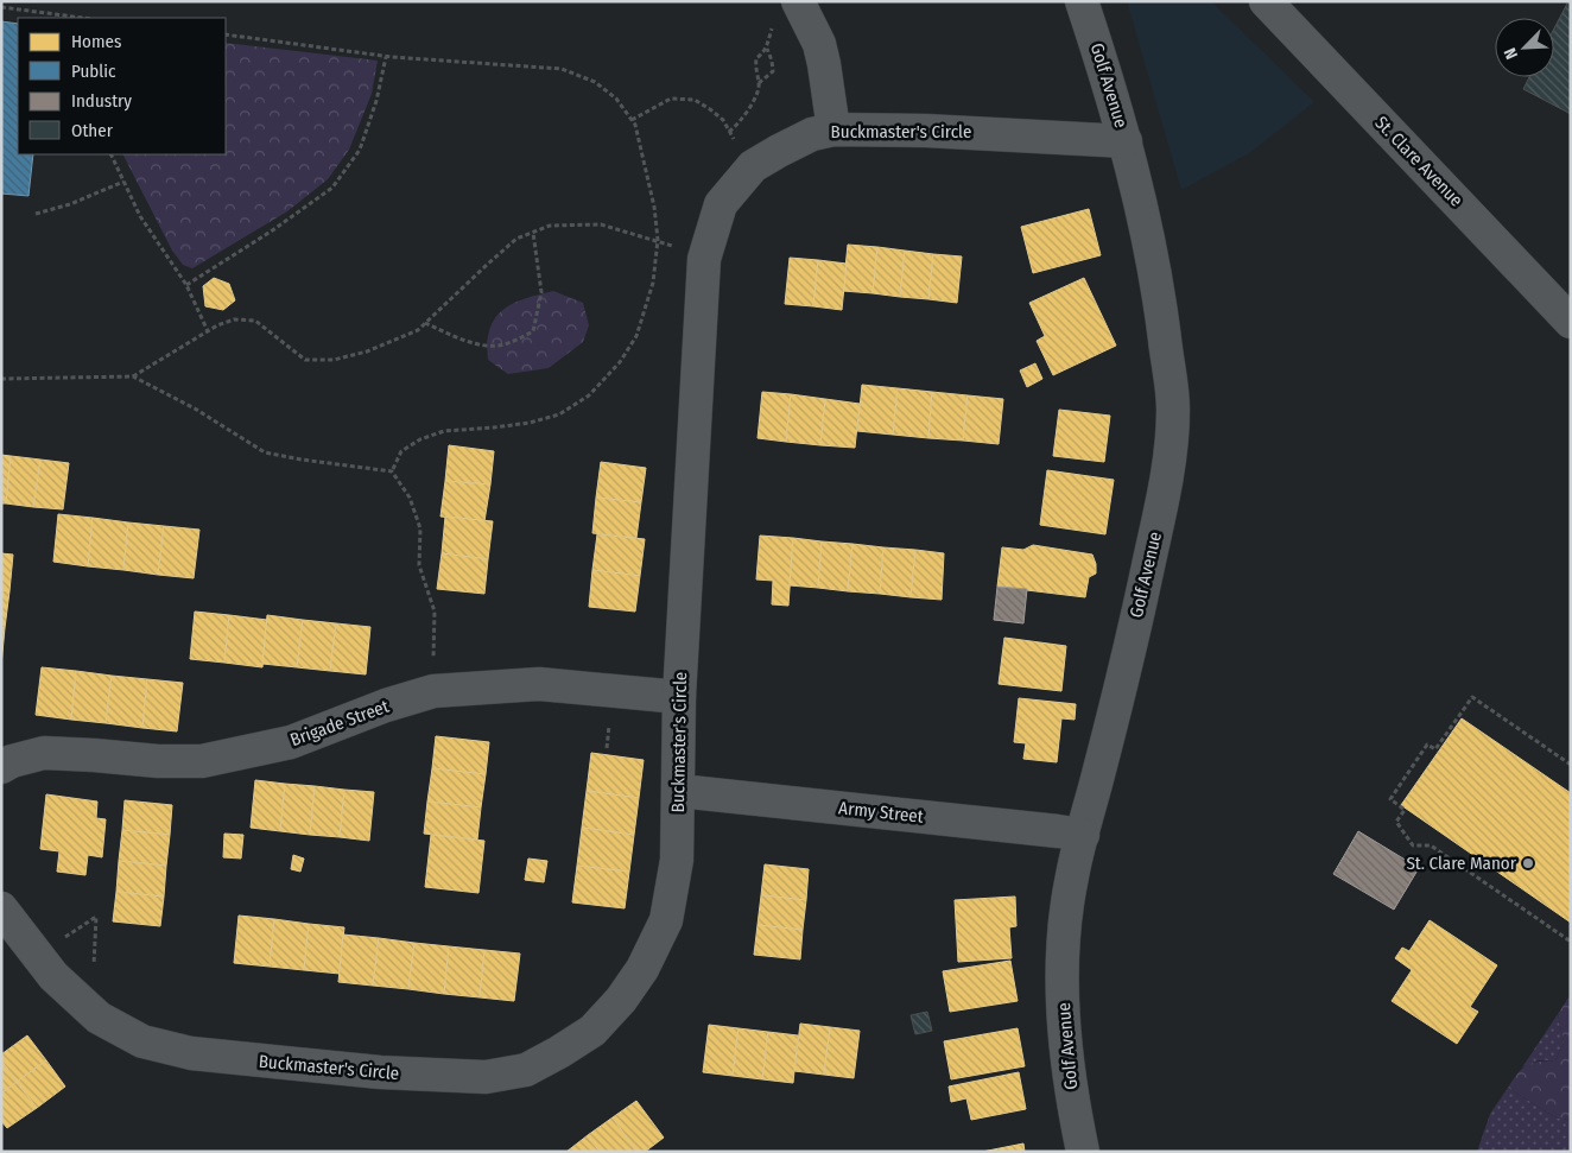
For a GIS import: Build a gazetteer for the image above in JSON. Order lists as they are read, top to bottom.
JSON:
{
  "streets": {
    "street": [
      "Golf Avenue",
      "Buckmaster's Circle",
      "St. Clare Avenue",
      "Brigade Street",
      "Army Street"
    ]
  },
  "crossings": [
    ["Golf Avenue", "Buckmaster's Circle"],
    ["Golf Avenue", "Army Street"],
    ["Buckmaster's Circle", "Brigade Street"],
    ["Buckmaster's Circle", "Army Street"]
  ],
  "places": ["St. Clare Manor"],
  "legend": [
    "Homes",
    "Public",
    "Industry",
    "Other"
  ],
  "north": "bottom left"
}
